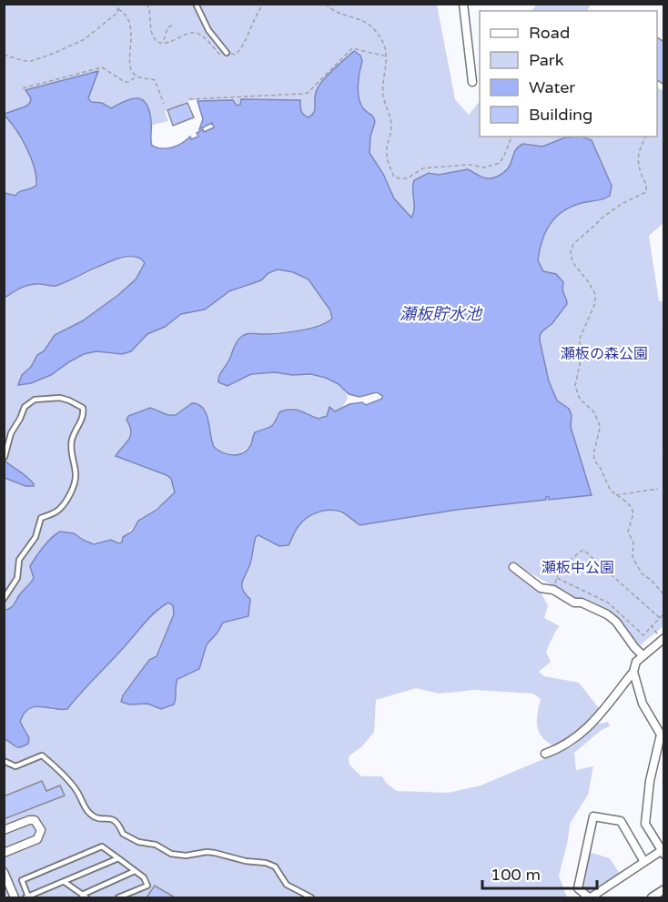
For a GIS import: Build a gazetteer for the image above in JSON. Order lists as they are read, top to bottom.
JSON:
{
  "water": ["瀬板貯水池"],
  "parks": ["瀬板の森公園", "瀬板中公園"],
  "legend": [
    "Road",
    "Park",
    "Water",
    "Building"
  ],
  "scale_bar": "100 m"
}
